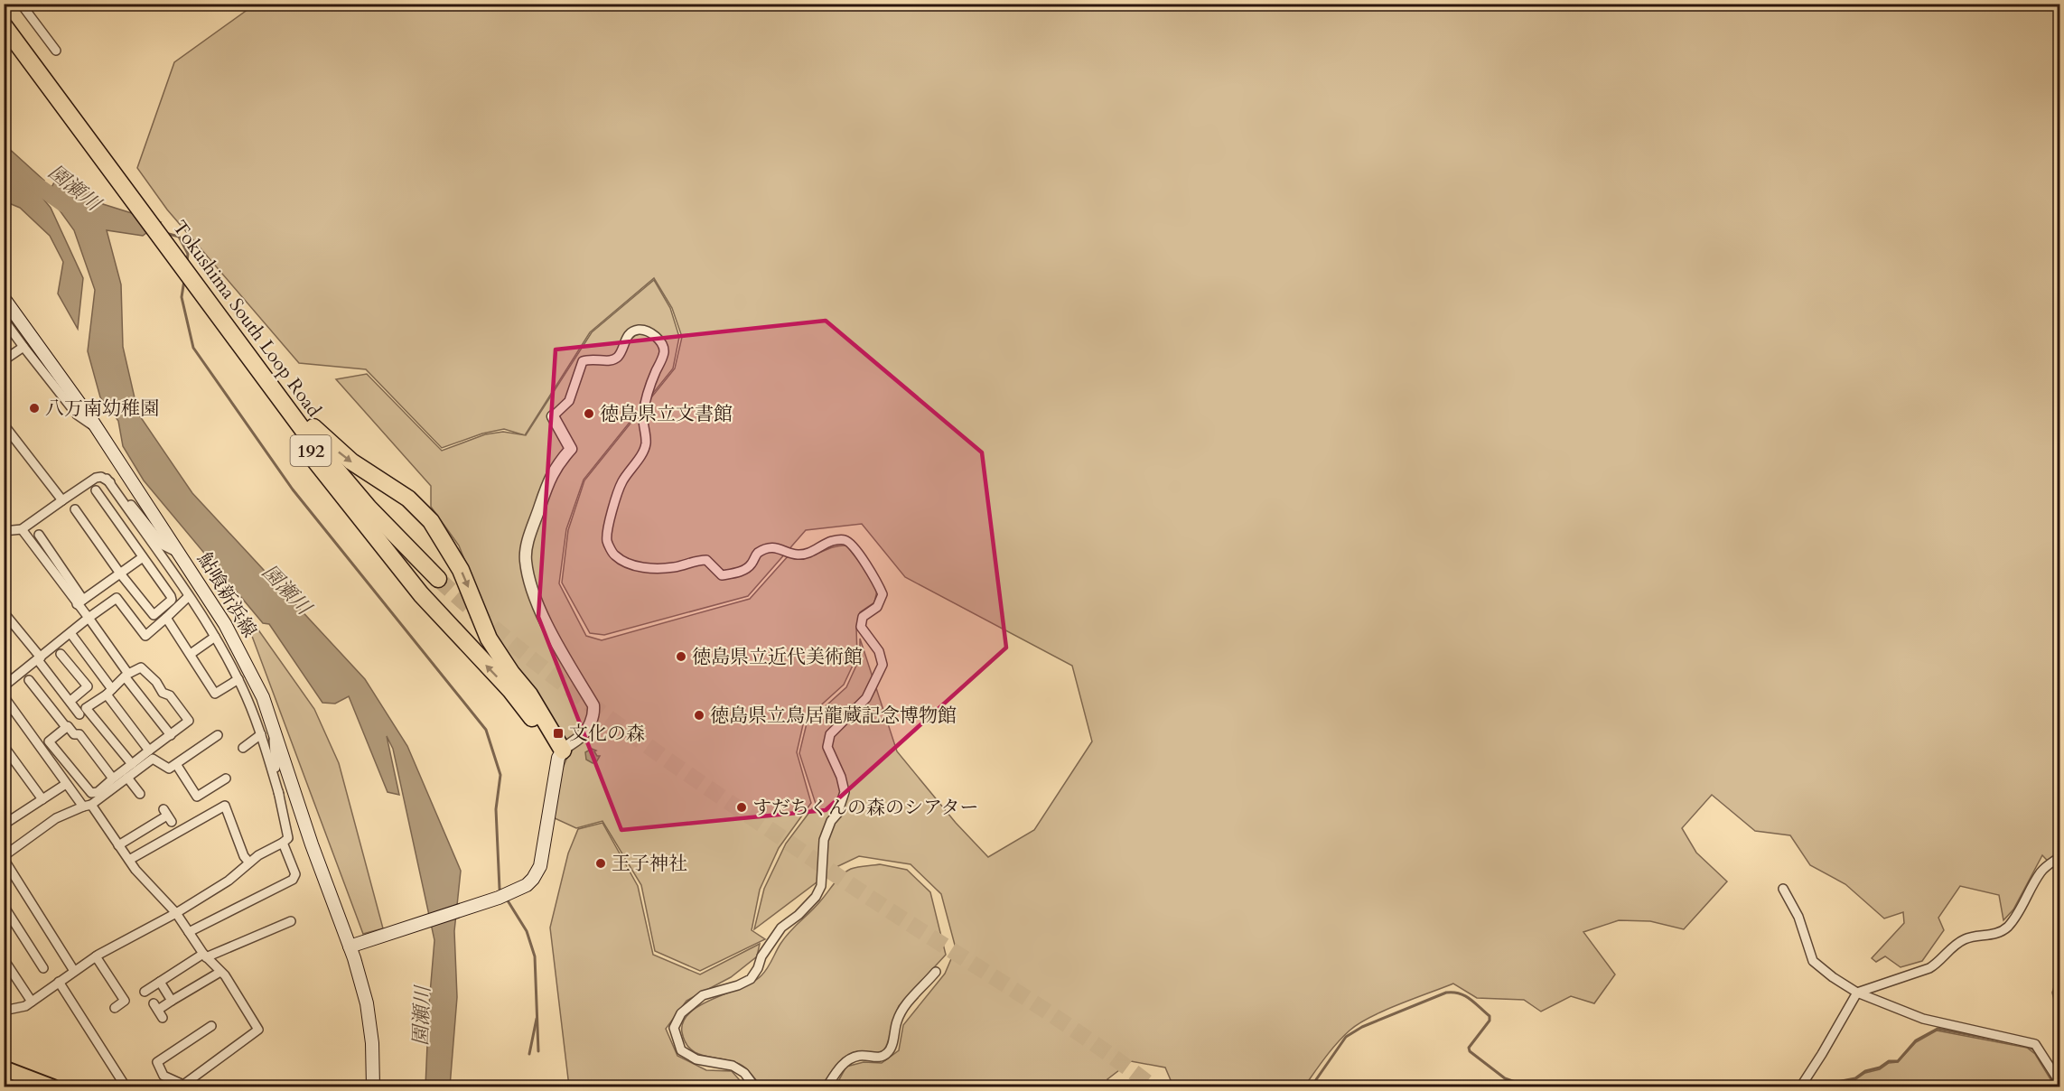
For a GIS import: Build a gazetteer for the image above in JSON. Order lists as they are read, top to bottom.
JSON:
{
  "streets": {
    "highway": ["Tokushima South Loop Road", "192"],
    "main road": ["鮎喰新浜線"]
  },
  "crossings": [
    ["Tokushima South Loop Road", "192"]
  ],
  "water": ["園瀬川"],
  "places": {
    "other": [
      "八万南幼稚園",
      "徳島県立文書館",
      "徳島県立近代美術館",
      "徳島県立鳥居龍蔵記念博物館",
      "すだちくんの森のシアター",
      "王子神社"
    ],
    "transit": ["文化の森"]
  }
}
